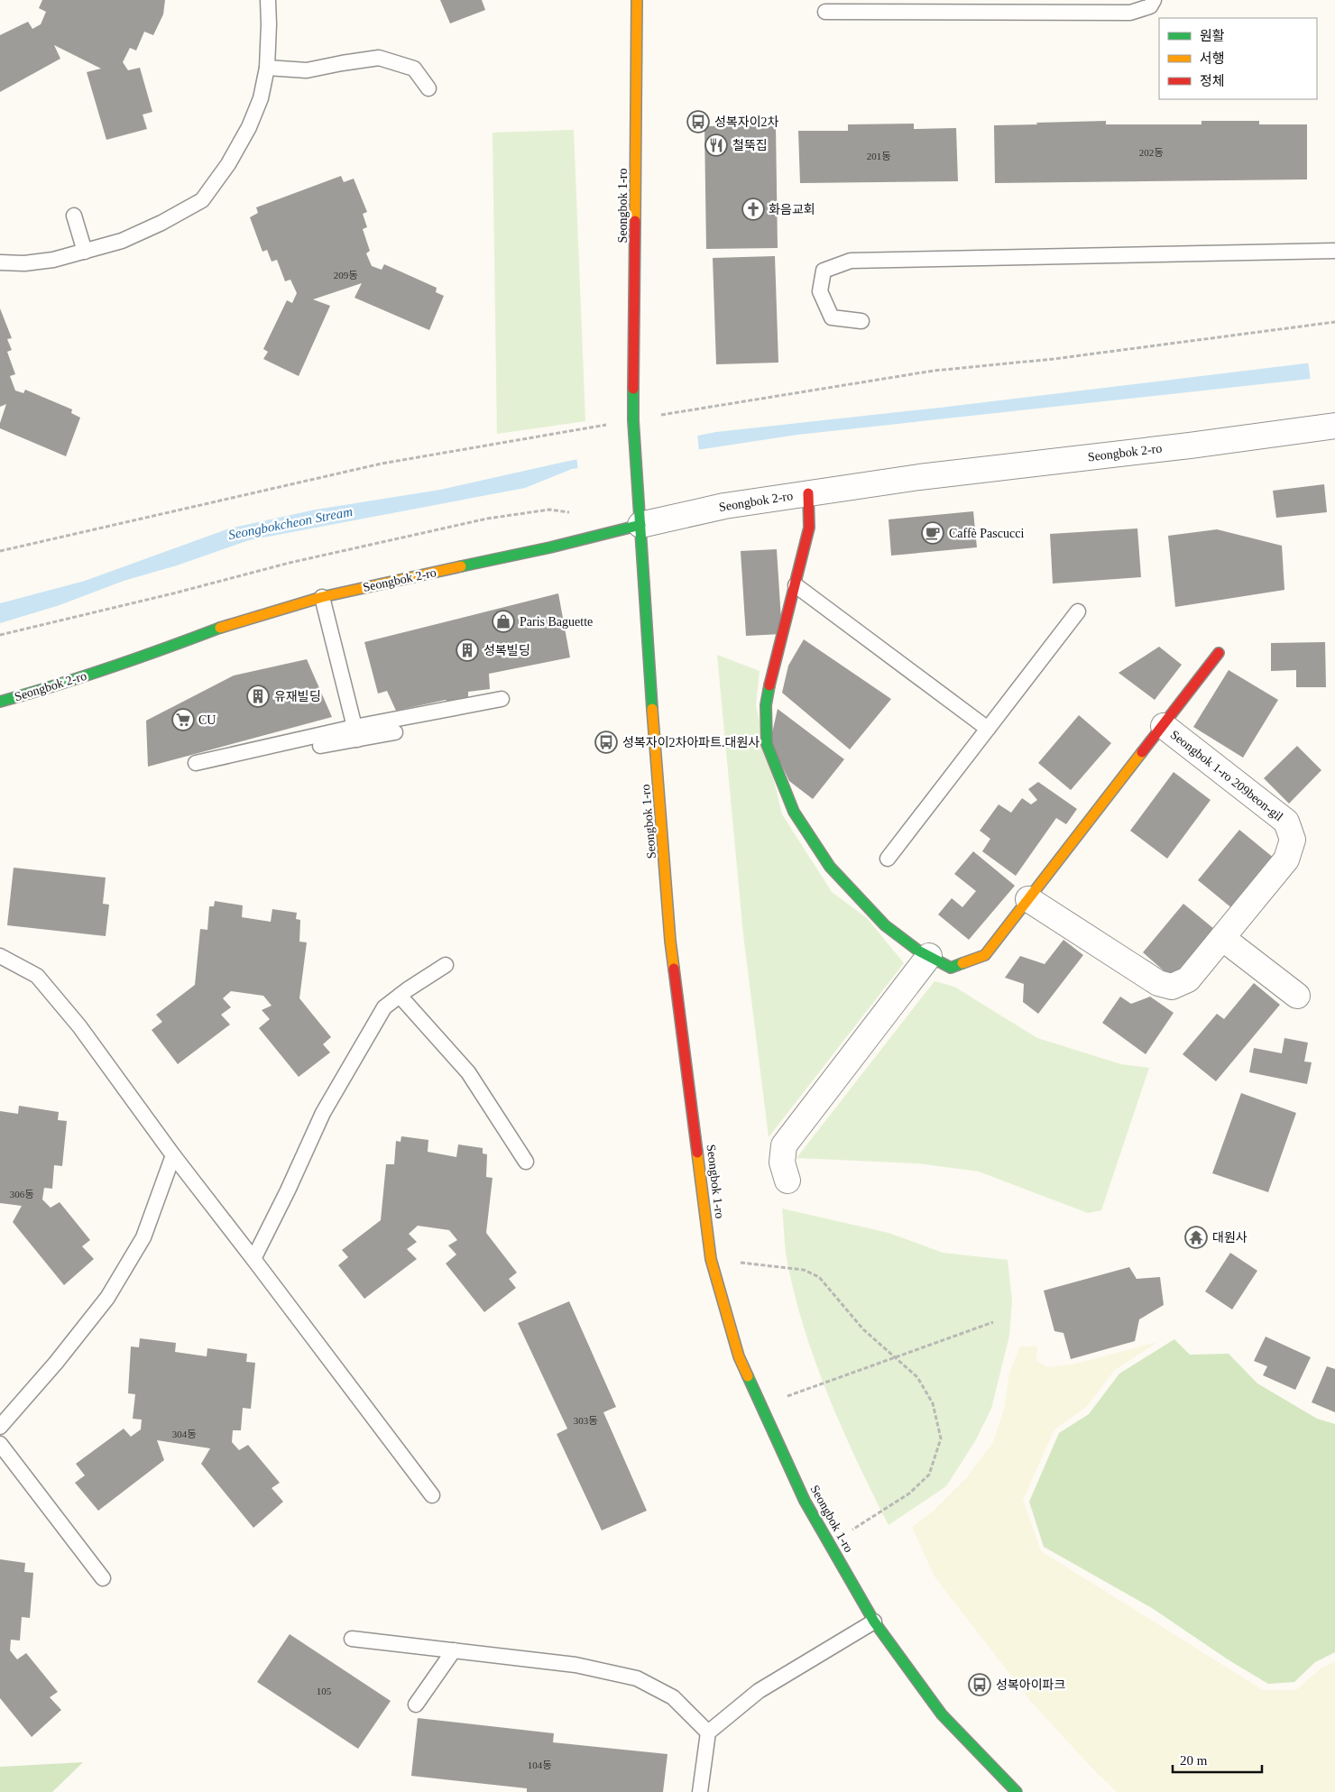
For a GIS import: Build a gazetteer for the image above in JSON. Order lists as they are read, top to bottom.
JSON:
{
  "streets": {
    "street": ["Seongbok 1-ro", "Seongbok 2-ro", "Seongbok 1-ro 209beon-gil"]
  },
  "crossings": [
    ["Seongbok 1-ro", "Seongbok 2-ro"],
    ["Seongbok 2-ro", "Seongbok 1-ro 209beon-gil"]
  ],
  "water": ["Seongbokcheon Stream"],
  "places": {
    "bus stop": ["성복자이2차", "성복자이2차아파트.대원사", "성복아이파크"],
    "restaurant": ["철뚝집"],
    "church": ["화음교회"],
    "cafe": ["Caffè Pascucci"],
    "shop": ["Paris Baguette"],
    "building": ["성복빌딩", "유재빌딩"],
    "supermarket": ["CU"],
    "temple": ["대원사"]
  },
  "house_numbers": [
    "202동",
    "201동",
    "209동",
    "306동",
    "303동",
    "304동",
    "105",
    "104동"
  ],
  "legend": ["원활", "서행", "정체"],
  "scale_bar": "20 m"
}
